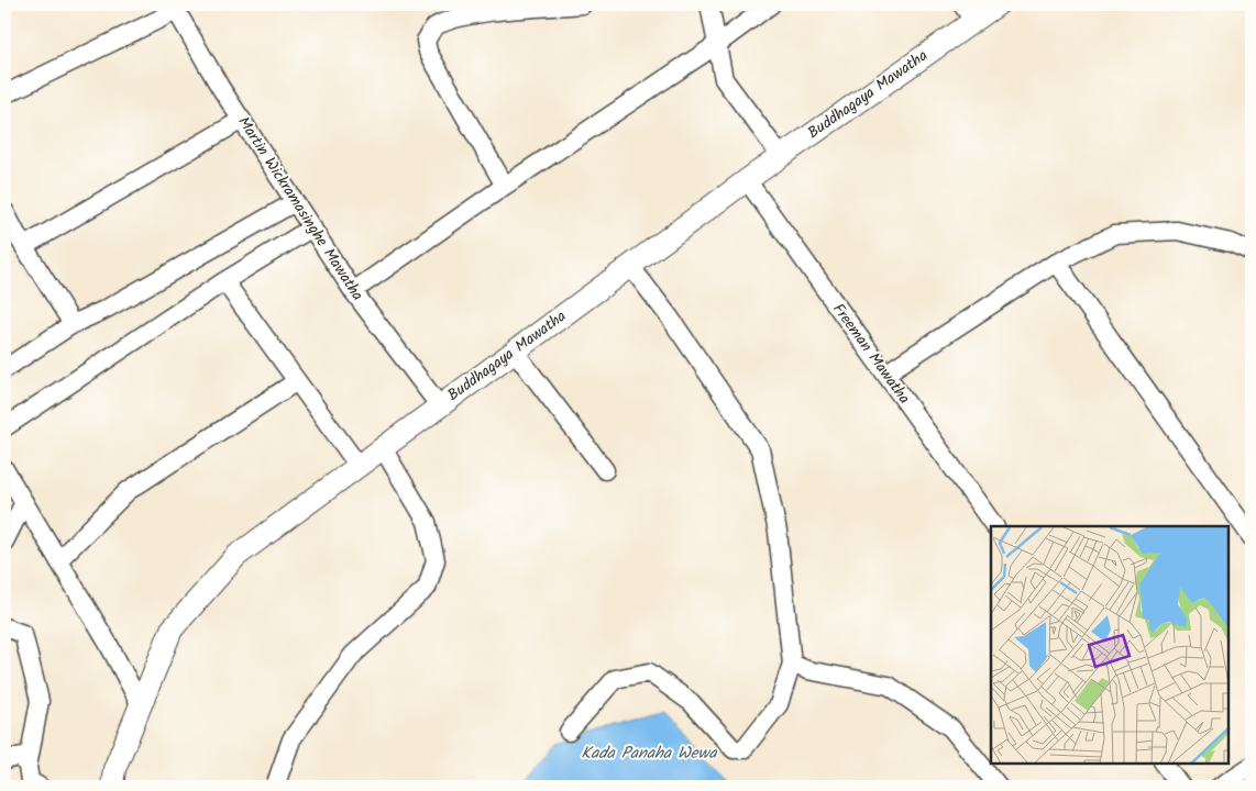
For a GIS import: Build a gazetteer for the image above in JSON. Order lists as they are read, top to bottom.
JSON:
{
  "streets": {
    "main road": ["Buddhagaya Mawatha"],
    "street": ["Martin Wickramasinghe Mawatha", "Freeman Mawatha"]
  },
  "crossings": [
    ["Buddhagaya Mawatha", "Martin Wickramasinghe Mawatha"],
    ["Buddhagaya Mawatha", "Freeman Mawatha"]
  ],
  "water": ["Kada Panaha Wewa"]
}
